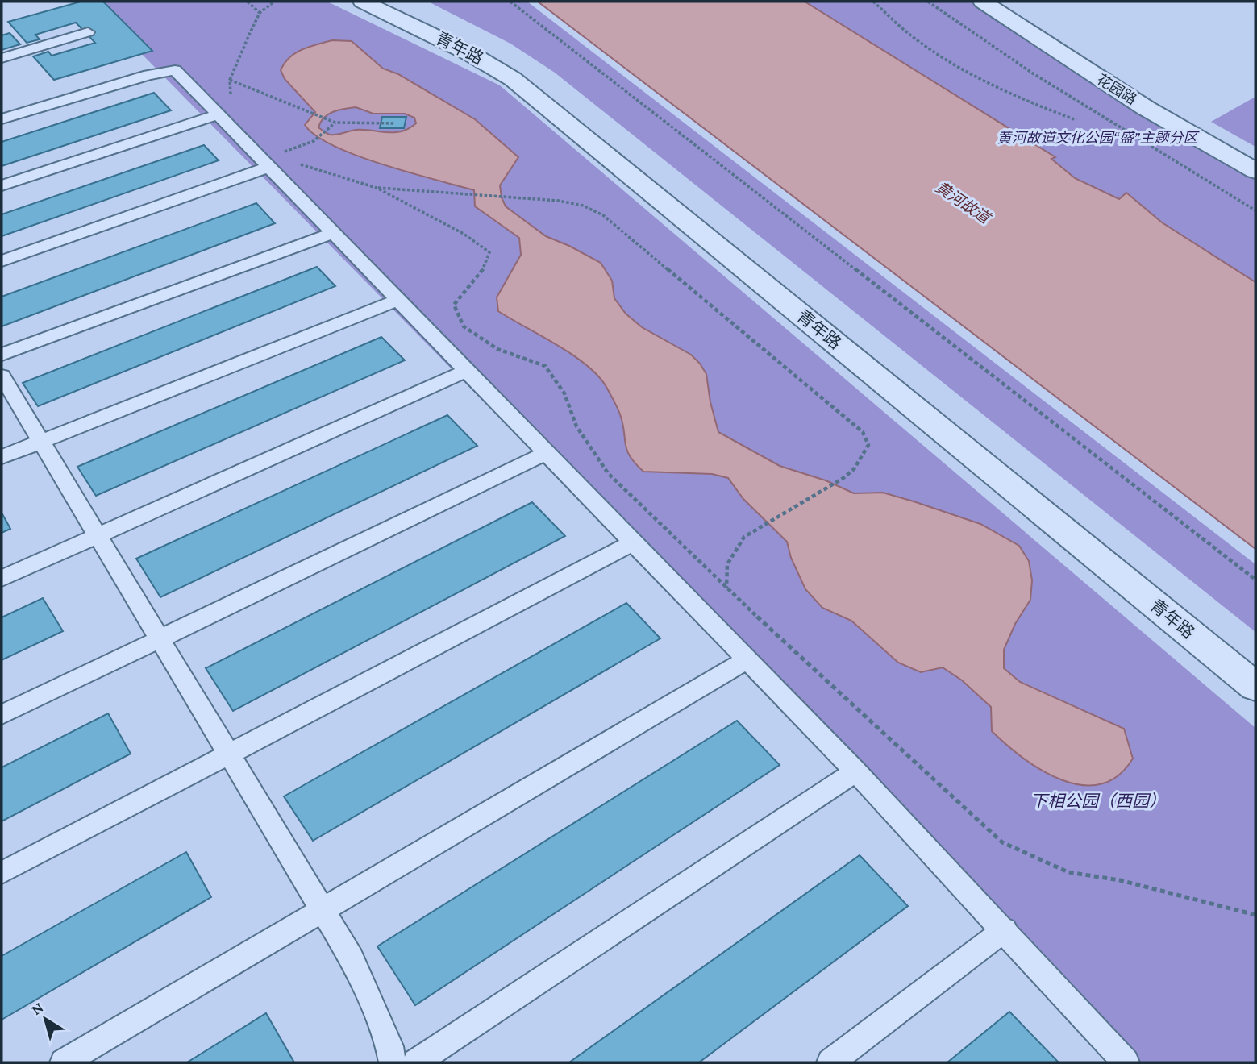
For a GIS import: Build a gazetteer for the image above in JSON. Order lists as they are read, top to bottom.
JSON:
{
  "streets": {
    "street": ["青年路", "花园路"]
  },
  "water": ["黄河故道"],
  "parks": ["黄河故道文化公园“盛”主题分区", "下相公园（西园）"],
  "north": "top left"
}
